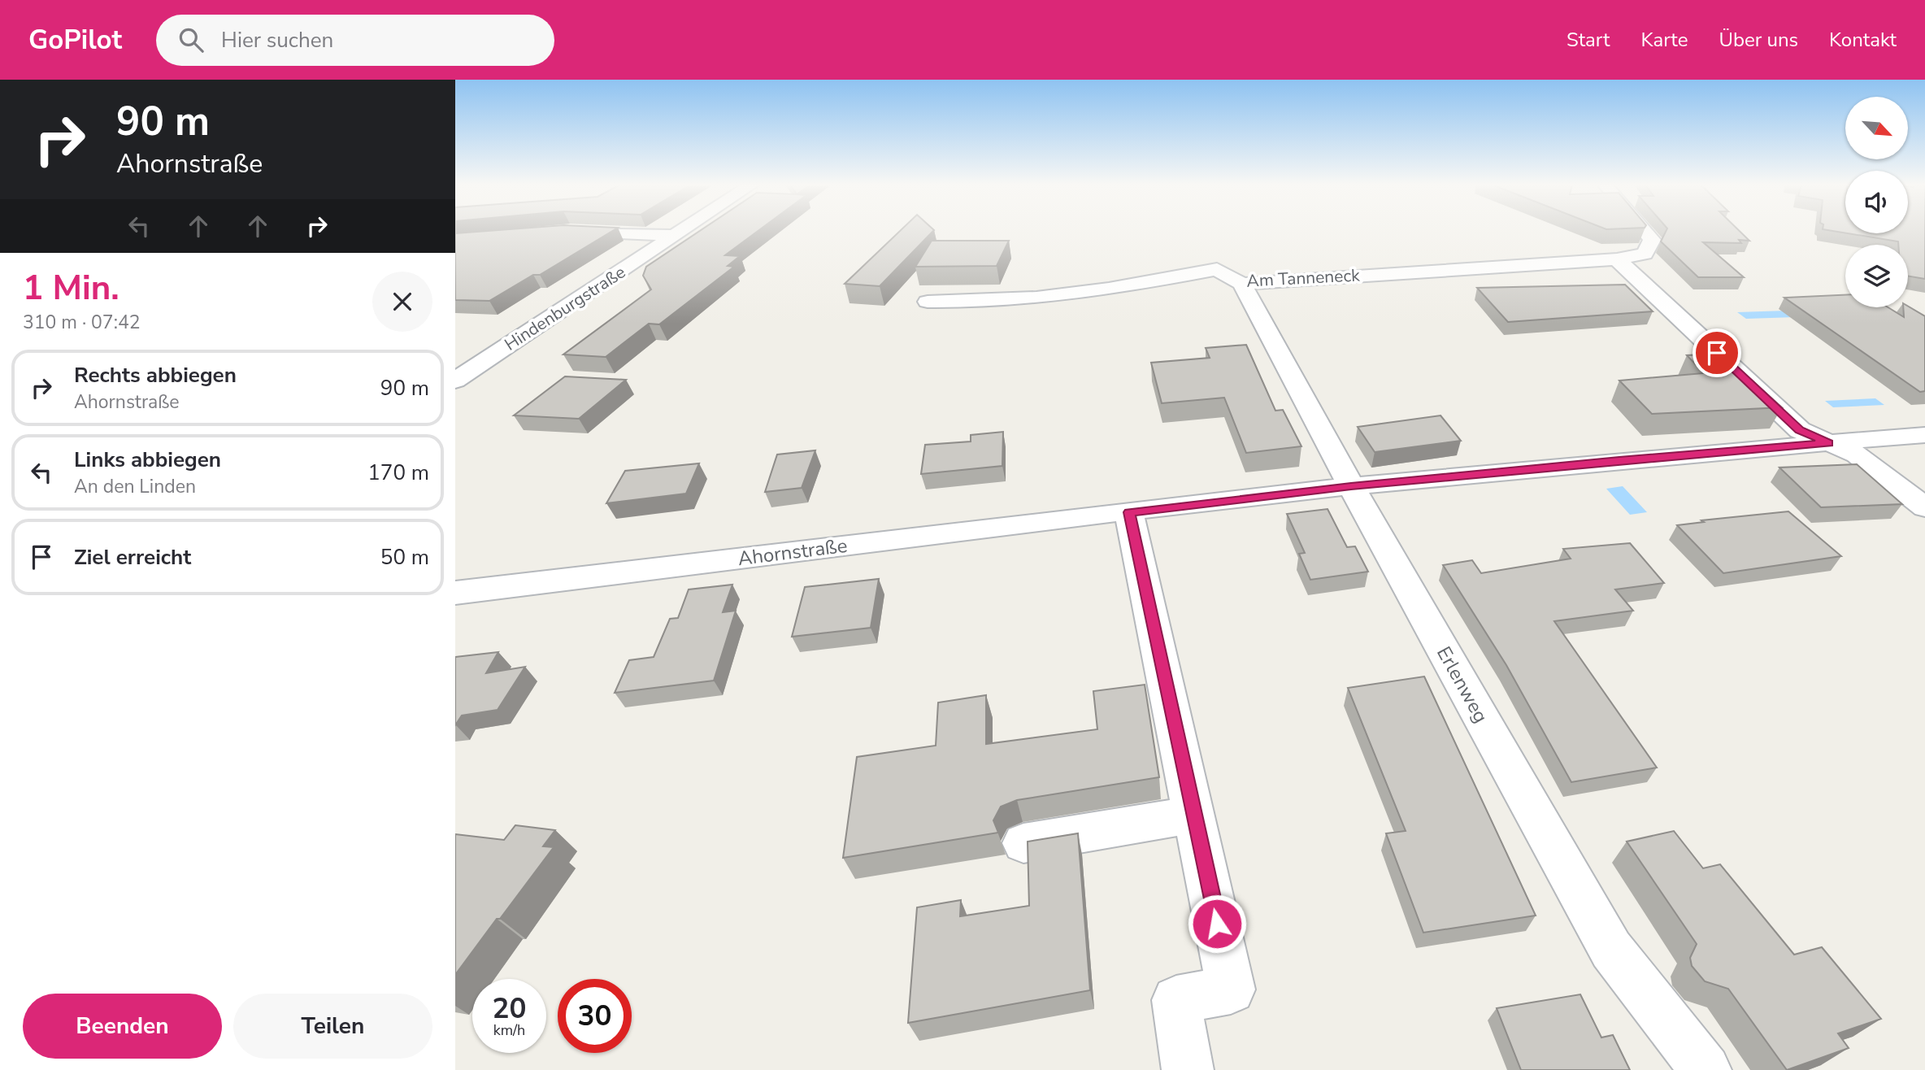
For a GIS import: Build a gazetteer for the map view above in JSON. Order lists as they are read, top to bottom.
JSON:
{
  "streets": {
    "street": [
      "Am Tanneneck",
      "Hindenburgstraße",
      "Ahornstraße",
      "Erlenweg"
    ]
  },
  "crossings": [
    ["Am Tanneneck", "Erlenweg"],
    ["Ahornstraße", "Erlenweg"]
  ],
  "north": "bottom right",
  "page": {
    "header": "GoPilot",
    "search": "Hier suchen",
    "nav": [
      "Start",
      "Karte",
      "Über uns",
      "Kontakt"
    ],
    "turn": ["90 m", "Ahornstraße"],
    "heading": ["1 Min.", "310 m · 07:42"],
    "list": [
      {
        "name": "Rechts abbiegen",
        "note": "Ahornstraße",
        "value": "90 m"
      },
      {
        "name": "Links abbiegen",
        "note": "An den Linden",
        "value": "170 m"
      },
      {
        "name": "Ziel erreicht",
        "value": "50 m"
      }
    ],
    "speed": "20 km/h",
    "limit": "30",
    "buttons": ["Beenden", "Teilen"]
  }
}
